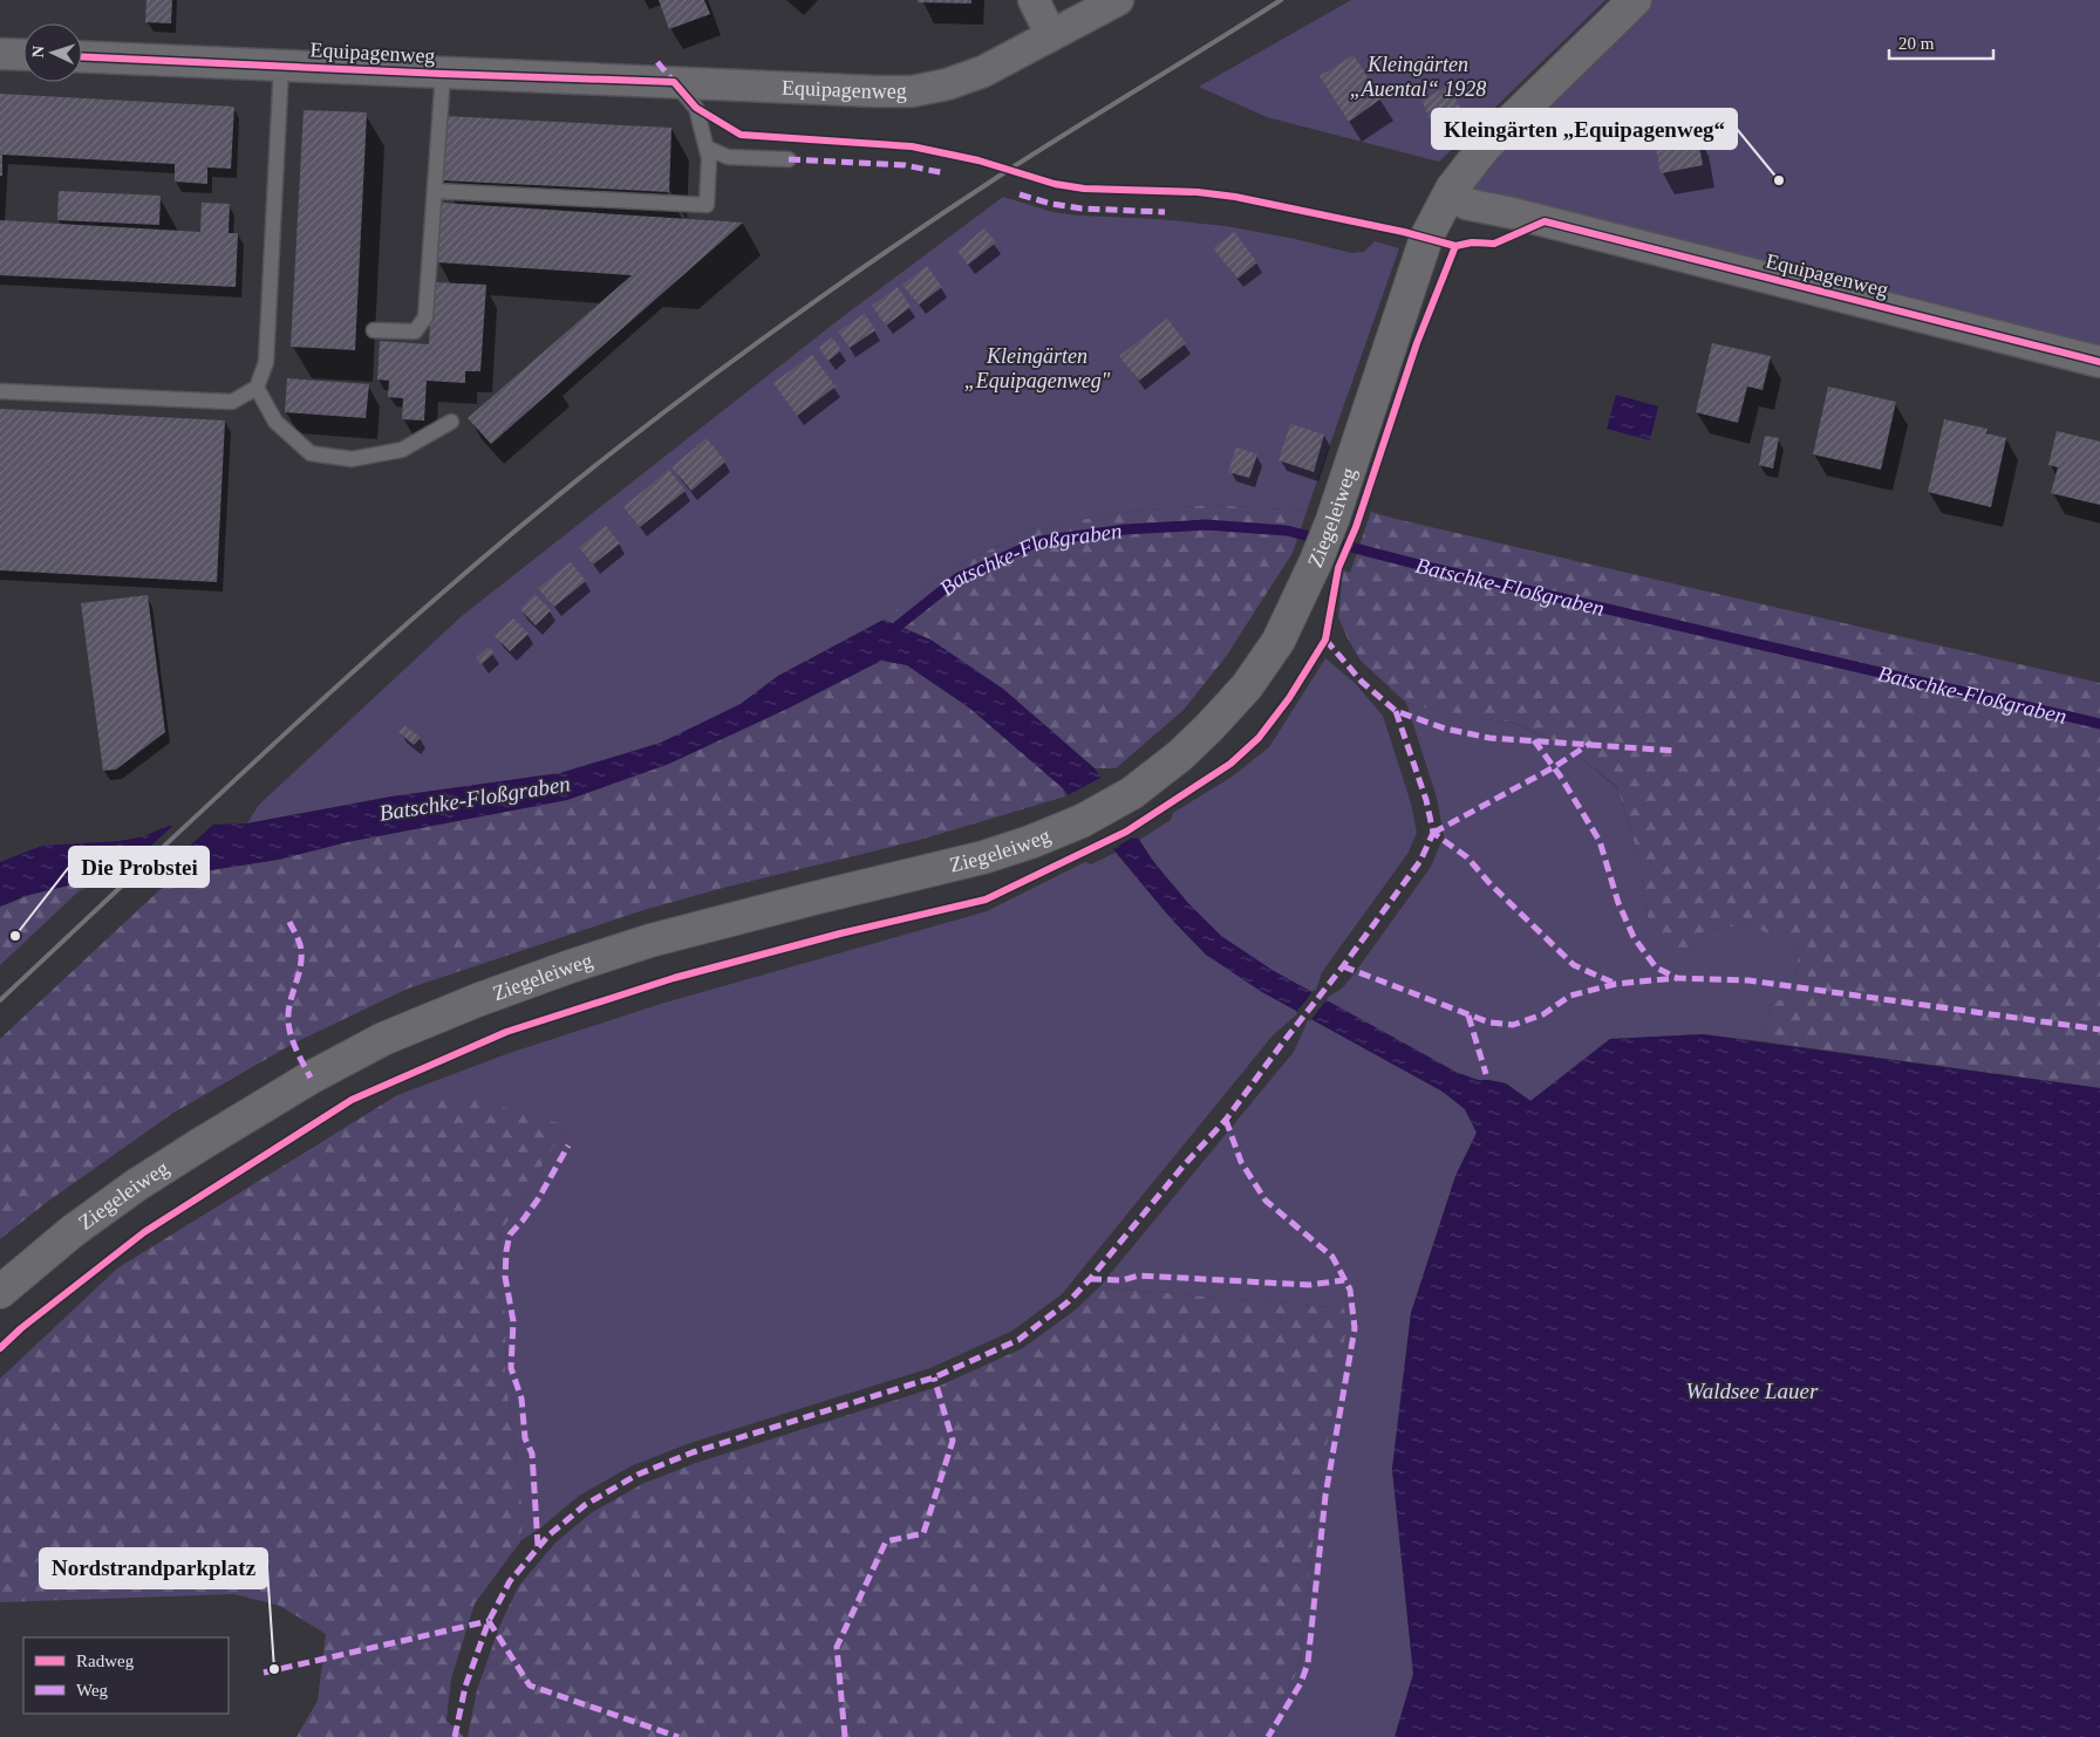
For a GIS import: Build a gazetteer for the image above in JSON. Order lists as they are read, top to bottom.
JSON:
{
  "streets": {
    "main road": ["Ziegeleiweg"],
    "street": ["Equipagenweg"]
  },
  "crossings": [
    ["Equipagenweg", "Ziegeleiweg"]
  ],
  "water": ["Batschke‐Floßgraben", "Waldsee Lauer"],
  "parks": ["Kleingärten „Auental“ 1928", "Kleingärten „Equipagenweg\""],
  "places": ["Kleingärten „Equipagenweg“", "Die Probstei", "Nordstrandparkplatz"],
  "legend": ["Radweg", "Weg"],
  "scale_bar": "20 m",
  "north": "left"
}
